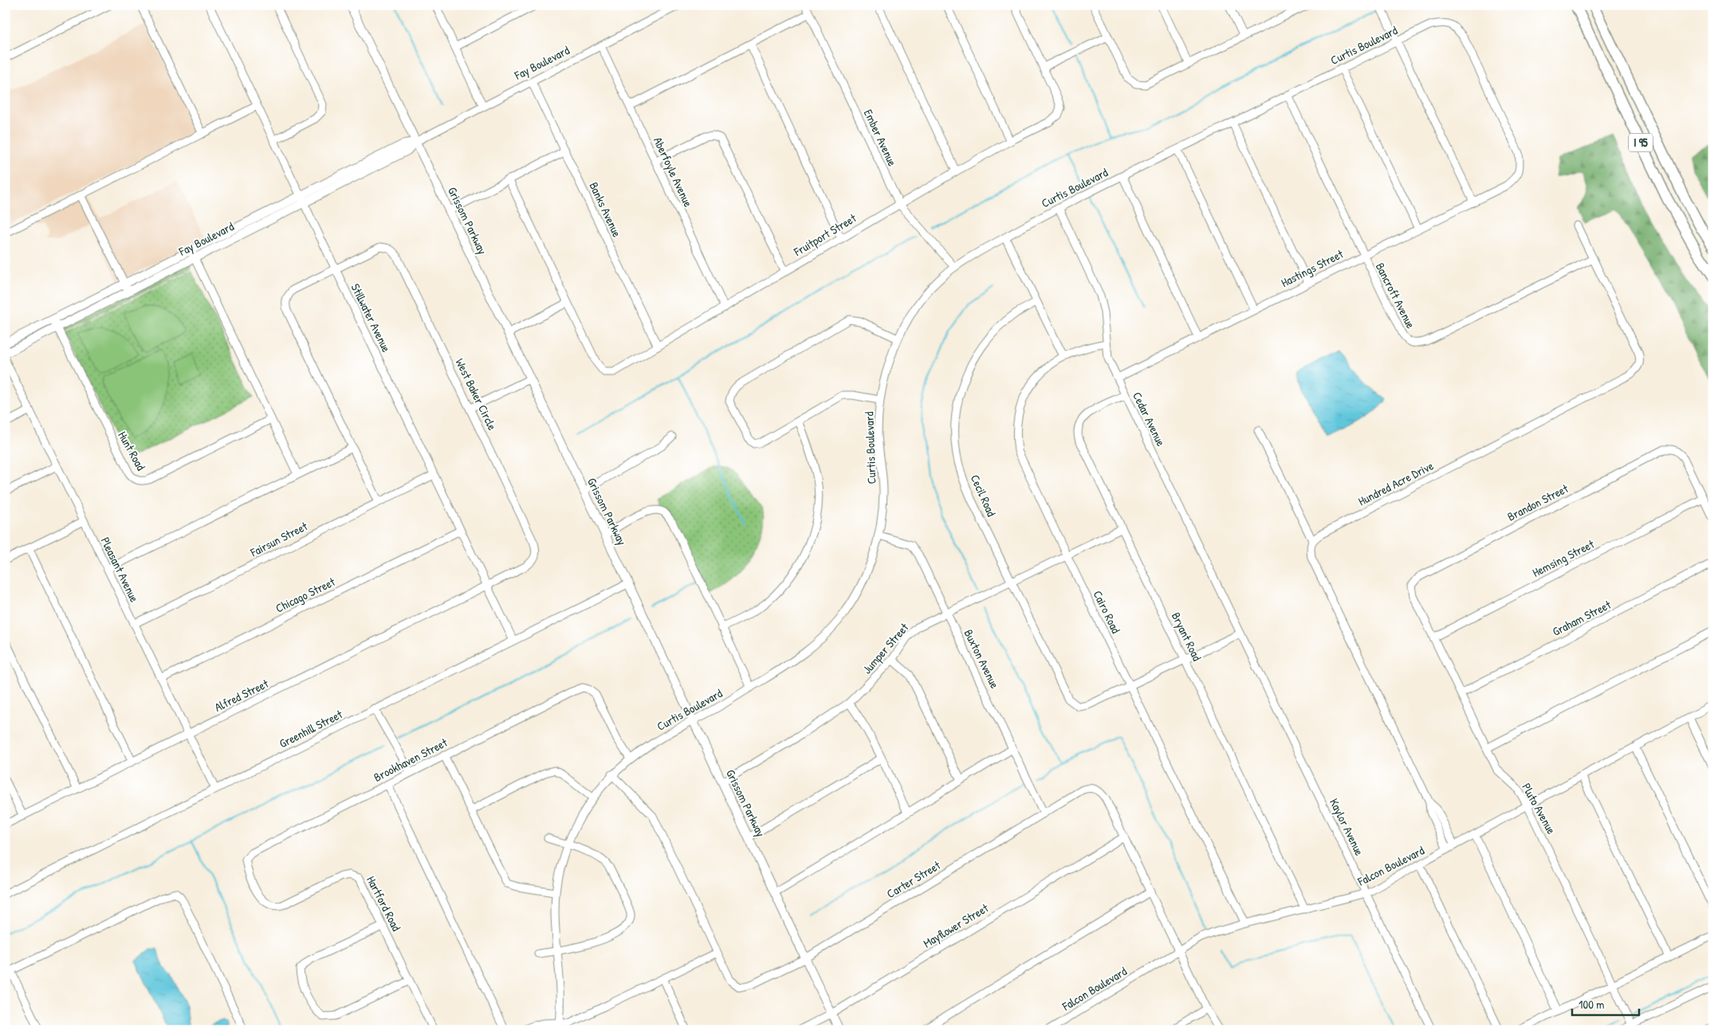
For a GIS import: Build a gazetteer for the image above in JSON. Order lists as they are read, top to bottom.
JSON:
{
  "streets": {
    "highway": ["I 95"],
    "main road": ["Fay Boulevard", "Grissom Parkway"],
    "street": [
      "Curtis Boulevard",
      "Ember Avenue",
      "Aberfoyle Avenue",
      "Banks Avenue",
      "Fruitport Street",
      "Hastings Street",
      "Bancroft Avenue",
      "Stillwater Avenue",
      "West Baker Circle",
      "Cedar Avenue",
      "Hunt Road",
      "Hundred Acre Drive",
      "Cecil Road",
      "Brandon Street",
      "Fairsun Street",
      "Hemsing Street",
      "Pleasant Avenue",
      "Chicago Street",
      "Cairo Road",
      "Graham Street",
      "Bryant Road",
      "Jumper Street",
      "Buxton Avenue",
      "Alfred Street",
      "Greenhill Street",
      "Brookhaven Street",
      "Pluto Avenue",
      "Kaylor Avenue",
      "Falcon Boulevard",
      "Carter Street",
      "Hartford Road",
      "Mayflower Street"
    ]
  },
  "crossings": [
    ["Curtis Boulevard", "Ember Avenue"],
    ["Curtis Boulevard", "Grissom Parkway"],
    ["Curtis Boulevard", "Hastings Street"],
    ["Curtis Boulevard", "Bancroft Avenue"],
    ["Curtis Boulevard", "Cedar Avenue"],
    ["Curtis Boulevard", "Buxton Avenue"],
    ["Curtis Boulevard", "Brookhaven Street"],
    ["Fay Boulevard", "Aberfoyle Avenue"],
    ["Fay Boulevard", "Banks Avenue"],
    ["Fay Boulevard", "Grissom Parkway"],
    ["Fay Boulevard", "Stillwater Avenue"],
    ["Fay Boulevard", "Hunt Road"],
    ["Ember Avenue", "Fruitport Street"],
    ["Aberfoyle Avenue", "Fruitport Street"],
    ["Banks Avenue", "Fruitport Street"],
    ["Grissom Parkway", "Jumper Street"],
    ["Grissom Parkway", "Greenhill Street"],
    ["Grissom Parkway", "Carter Street"],
    ["Grissom Parkway", "Mayflower Street"],
    ["Hastings Street", "Bancroft Avenue"],
    ["Hastings Street", "Cedar Avenue"],
    ["Bancroft Avenue", "Hundred Acre Drive"],
    ["Stillwater Avenue", "West Baker Circle"],
    ["Stillwater Avenue", "Fairsun Street"],
    ["Stillwater Avenue", "Chicago Street"],
    ["Stillwater Avenue", "Alfred Street"],
    ["Stillwater Avenue", "Greenhill Street"],
    ["West Baker Circle", "Alfred Street"],
    ["Cedar Avenue", "Cairo Road"],
    ["Cedar Avenue", "Bryant Road"],
    ["Cedar Avenue", "Kaylor Avenue"],
    ["Cecil Road", "Cairo Road"],
    ["Cecil Road", "Jumper Street"],
    ["Brandon Street", "Hemsing Street"],
    ["Brandon Street", "Pluto Avenue"],
    ["Fairsun Street", "Pleasant Avenue"],
    ["Hemsing Street", "Pluto Avenue"],
    ["Pleasant Avenue", "Chicago Street"],
    ["Pleasant Avenue", "Alfred Street"],
    ["Pleasant Avenue", "Greenhill Street"],
    ["Cairo Road", "Jumper Street"],
    ["Cairo Road", "Falcon Boulevard"],
    ["Graham Street", "Pluto Avenue"],
    ["Bryant Road", "Jumper Street"],
    ["Bryant Road", "Falcon Boulevard"],
    ["Jumper Street", "Buxton Avenue"],
    ["Buxton Avenue", "Carter Street"],
    ["Brookhaven Street", "Hartford Road"],
    ["Pluto Avenue", "Falcon Boulevard"],
    ["Kaylor Avenue", "Falcon Boulevard"],
    ["Carter Street", "Mayflower Street"]
  ],
  "scale_bar": "100 m"
}
